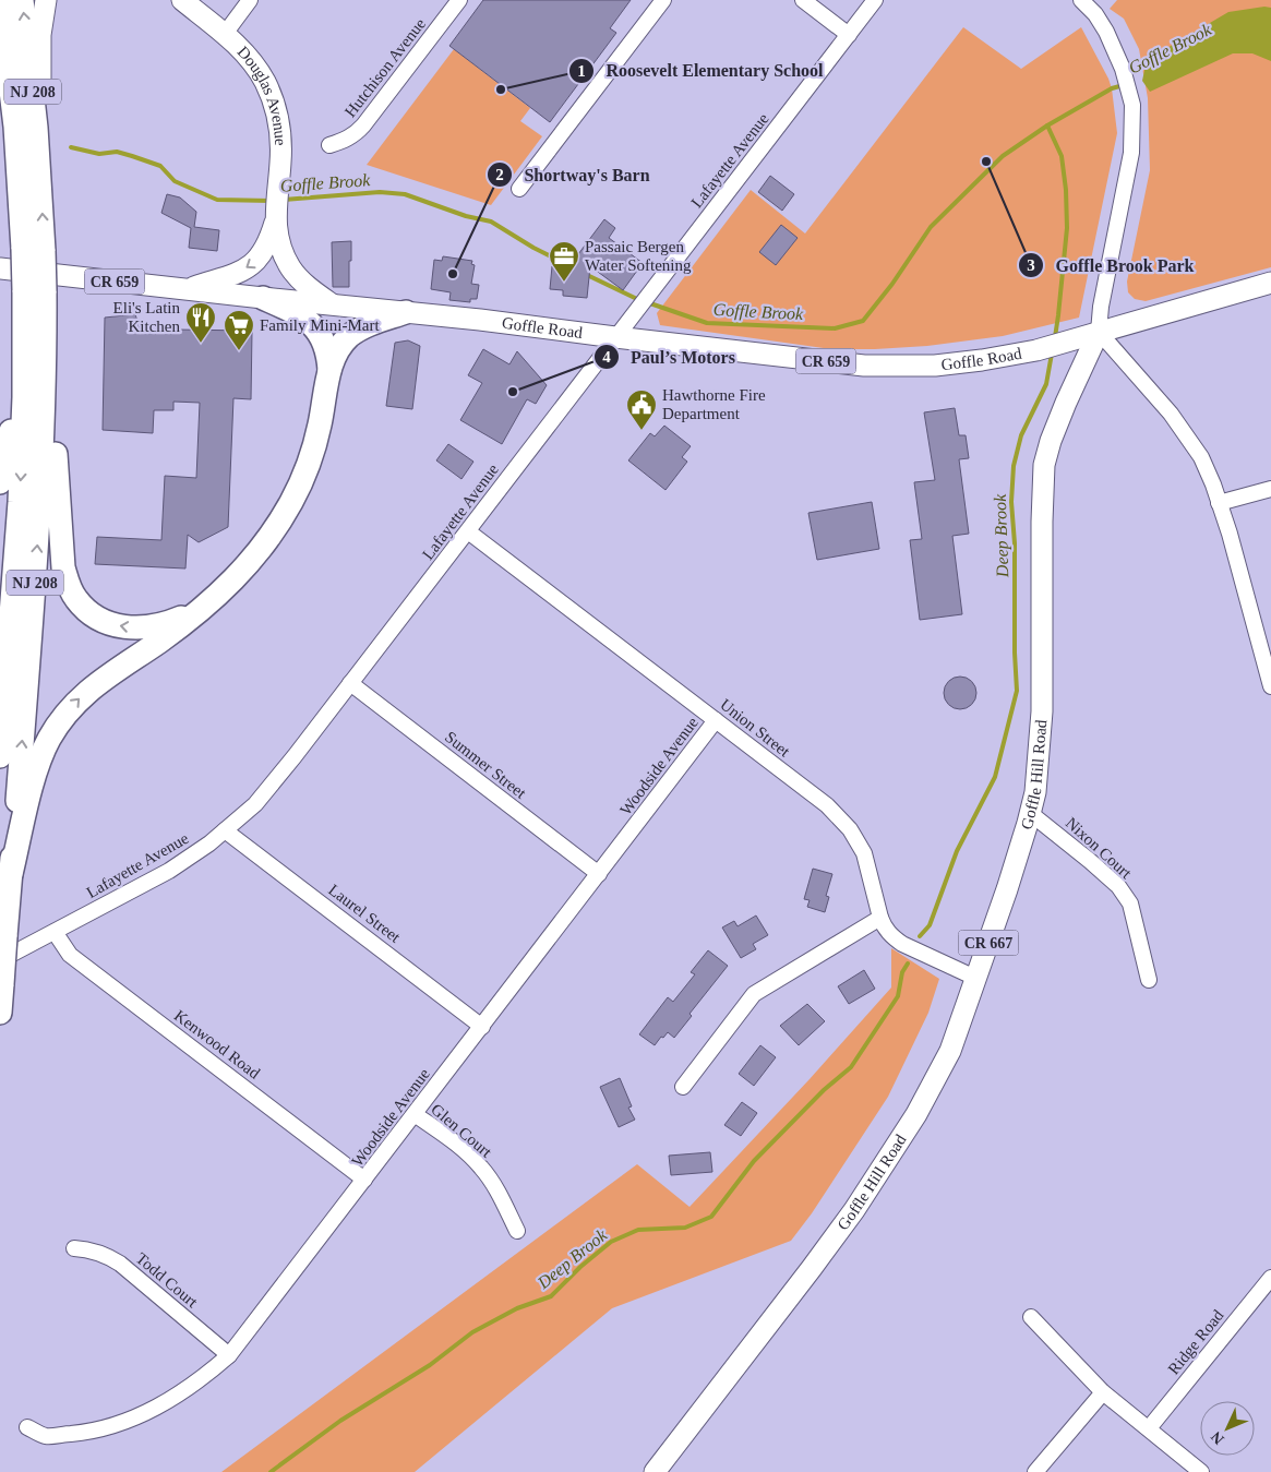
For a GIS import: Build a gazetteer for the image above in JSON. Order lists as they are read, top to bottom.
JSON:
{
  "streets": {
    "highway": ["NJ 208"],
    "main road": [
      "Douglas Avenue",
      "CR 659",
      "Goffle Road",
      "Goffle Hill Road",
      "CR 667"
    ],
    "street": [
      "Hutchison Avenue",
      "Lafayette Avenue",
      "Union Street",
      "Summer Street",
      "Woodside Avenue",
      "Nixon Court",
      "Laurel Street",
      "Kenwood Road",
      "Glen Court",
      "Todd Court",
      "Ridge Road"
    ]
  },
  "crossings": [
    ["Lafayette Avenue", "Goffle Road"],
    ["Lafayette Avenue", "Union Street"],
    ["Lafayette Avenue", "Summer Street"],
    ["Lafayette Avenue", "Laurel Street"],
    ["Lafayette Avenue", "Kenwood Road"],
    ["Goffle Road", "Goffle Hill Road"],
    ["Union Street", "Woodside Avenue"],
    ["Union Street", "Goffle Hill Road"],
    ["Summer Street", "Woodside Avenue"],
    ["Woodside Avenue", "Laurel Street"],
    ["Woodside Avenue", "Kenwood Road"],
    ["Woodside Avenue", "Glen Court"],
    ["Woodside Avenue", "Todd Court"],
    ["Goffle Hill Road", "Nixon Court"]
  ],
  "water": ["Goffle Brook", "Deep Brook"],
  "places": {
    "other": [
      "Roosevelt Elementary School",
      "Goffle Brook Park",
      "Shortway's Barn",
      "Paul’s Motors"
    ],
    "office": ["Passaic Bergen Water Softening"],
    "restaurant": ["Eli's Latin Kitchen"],
    "supermarket": ["Family Mini-Mart"],
    "public building": ["Hawthorne Fire Department"]
  },
  "north": "bottom left"
}
